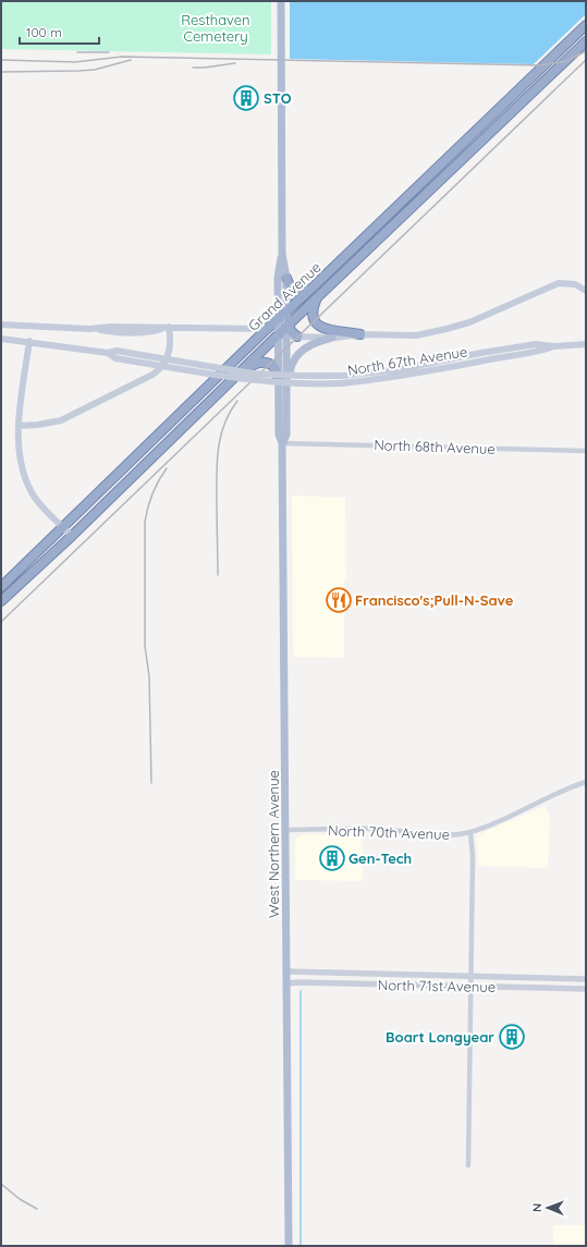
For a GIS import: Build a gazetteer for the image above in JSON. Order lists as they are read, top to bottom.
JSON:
{
  "streets": {
    "highway": ["Grand Avenue"],
    "main road": ["North 67th Avenue", "West Northern Avenue"],
    "street": ["North 68th Avenue", "North 70th Avenue", "North 71st Avenue"]
  },
  "crossings": [
    ["Grand Avenue", "West Northern Avenue"],
    ["North 68th Avenue", "West Northern Avenue"],
    ["North 70th Avenue", "West Northern Avenue"],
    ["West Northern Avenue", "North 71st Avenue"]
  ],
  "parks": ["Resthaven Cemetery"],
  "places": {
    "building": ["STO", "Gen-Tech", "Boart Longyear"],
    "restaurant": ["Francisco's;Pull-N-Save"]
  },
  "scale_bar": "100 m",
  "north": "left"
}
